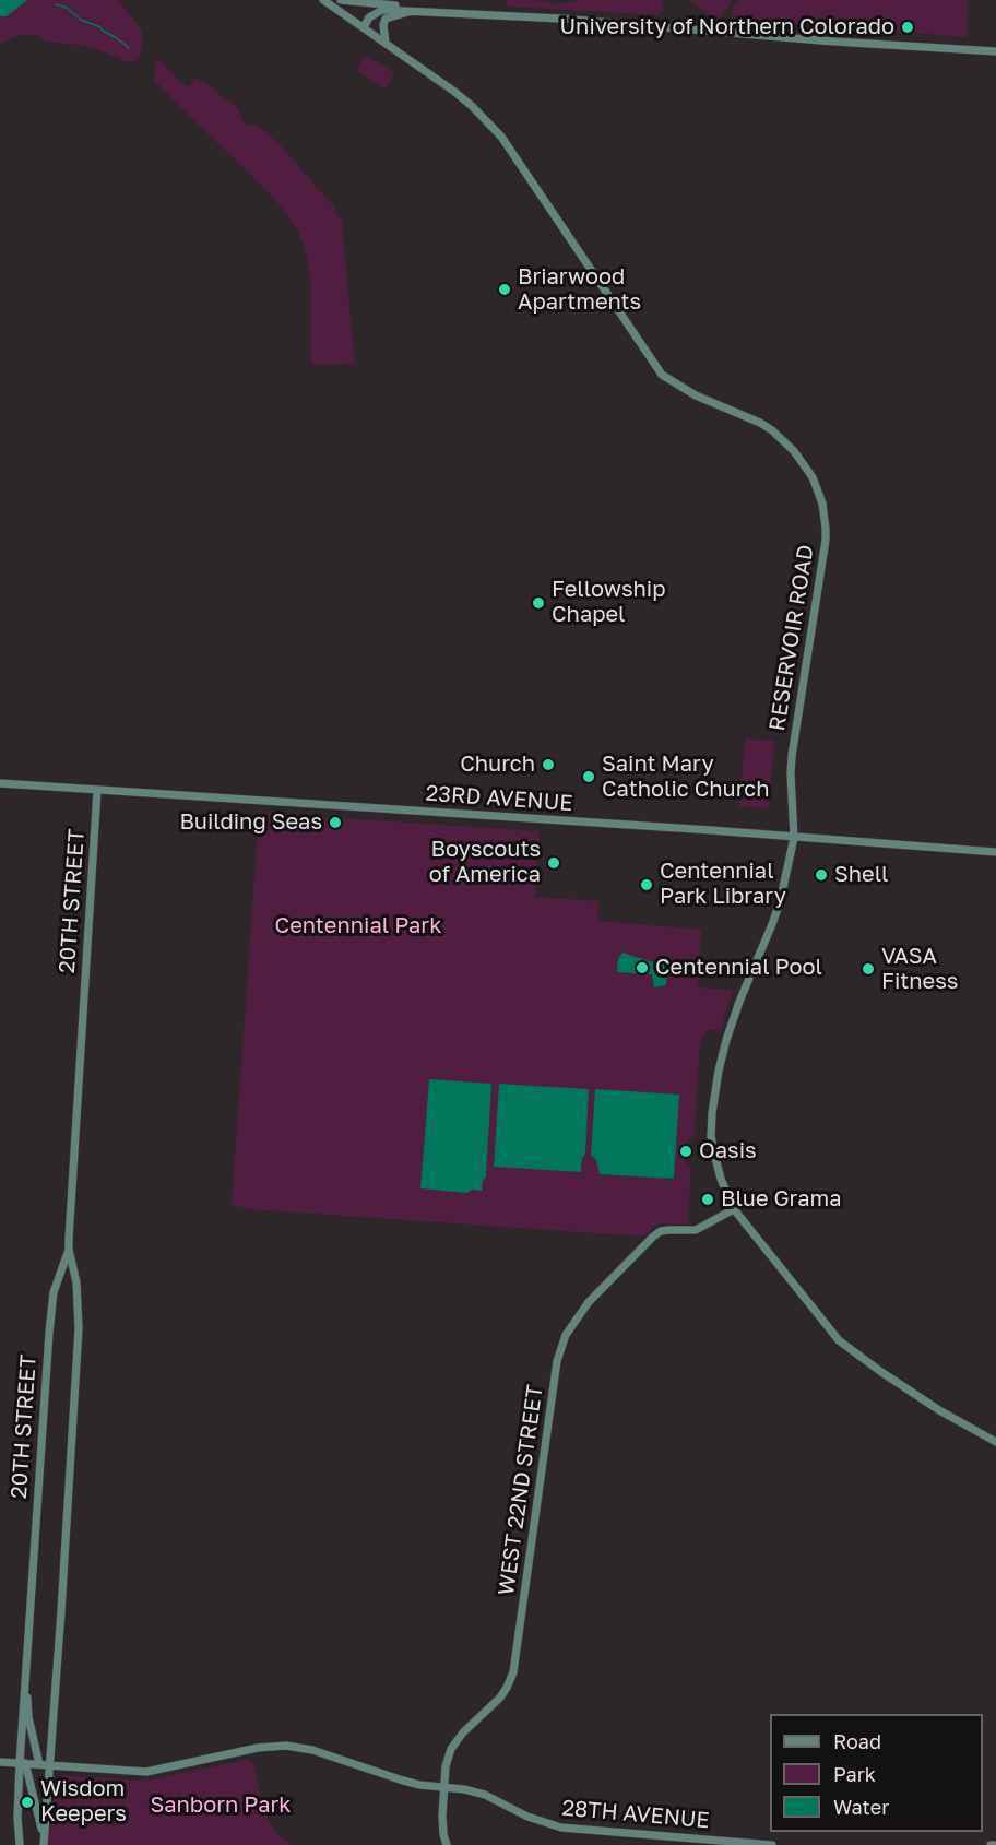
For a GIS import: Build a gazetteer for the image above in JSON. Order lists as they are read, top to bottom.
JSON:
{
  "streets": {
    "street": [
      "RESERVOIR ROAD",
      "23RD AVENUE",
      "20TH STREET",
      "WEST 22ND STREET",
      "28TH AVENUE"
    ]
  },
  "crossings": [
    ["RESERVOIR ROAD", "23RD AVENUE"],
    ["RESERVOIR ROAD", "WEST 22ND STREET"],
    ["23RD AVENUE", "20TH STREET"],
    ["20TH STREET", "28TH AVENUE"],
    ["WEST 22ND STREET", "28TH AVENUE"]
  ],
  "parks": ["Centennial Park", "Sanborn Park"],
  "places": [
    "University of Northern Colorado",
    "Briarwood Apartments",
    "Fellowship Chapel",
    "Church",
    "Saint Mary Catholic Church",
    "Building Seas",
    "Boyscouts of America",
    "Shell",
    "Centennial Park Library",
    "Centennial Pool",
    "VASA Fitness",
    "Oasis",
    "Blue Grama",
    "Wisdom Keepers"
  ],
  "legend": ["Road", "Park", "Water"]
}
